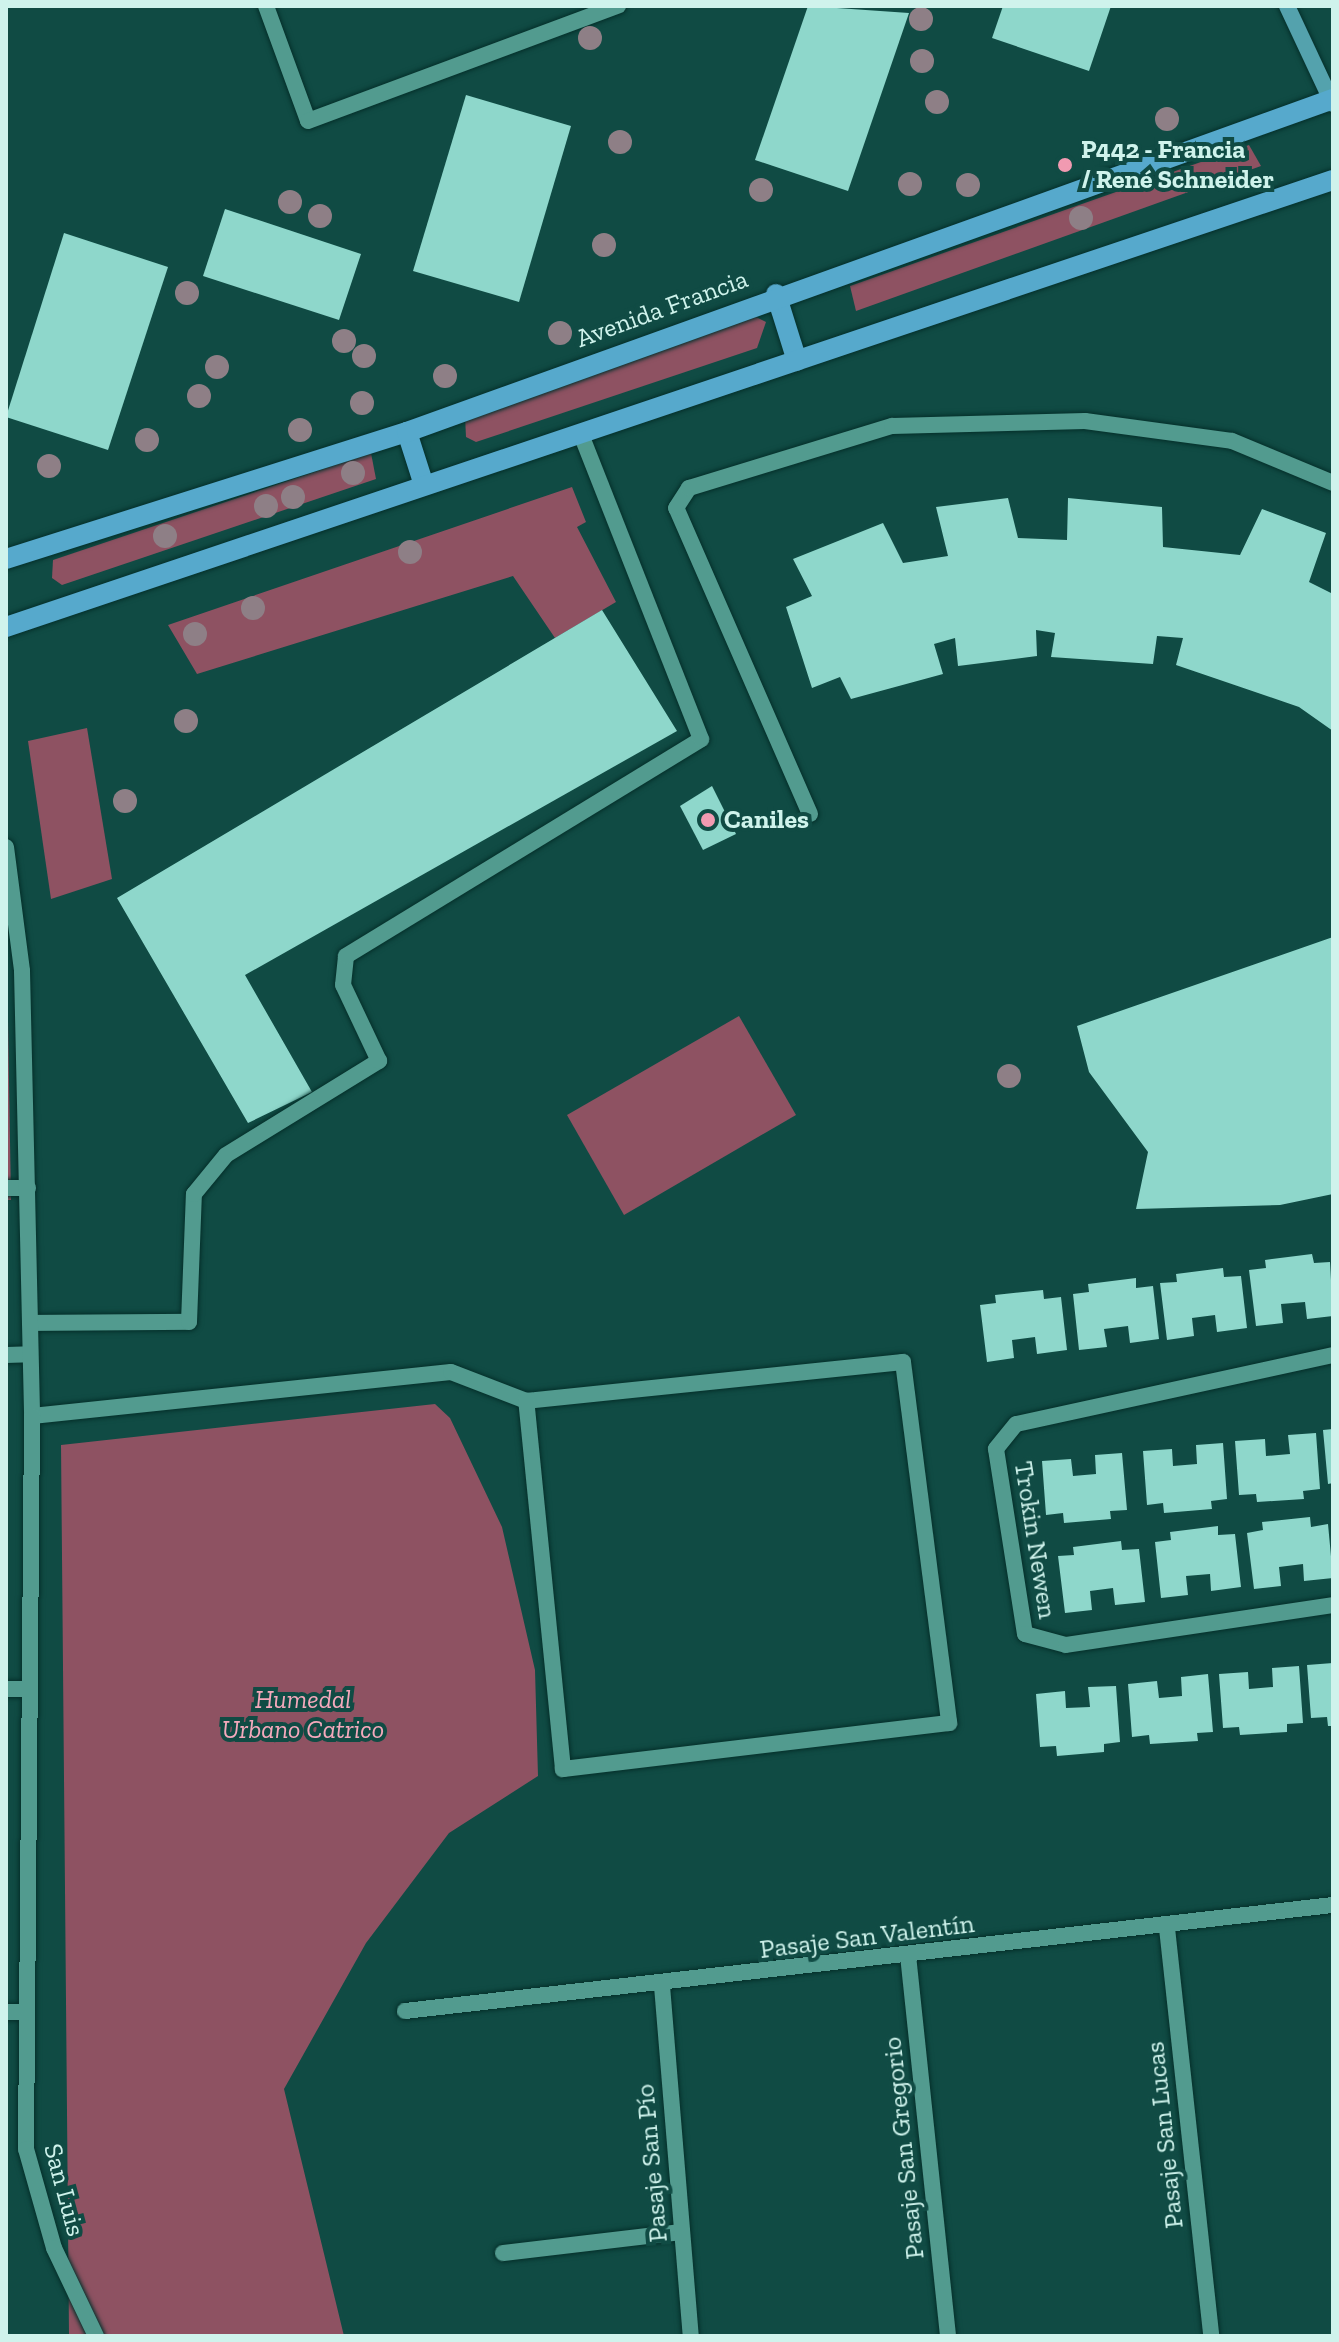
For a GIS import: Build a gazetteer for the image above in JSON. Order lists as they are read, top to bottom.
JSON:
{
  "streets": {
    "main road": ["Avenida Francia"],
    "street": [
      "Trokin Newen",
      "Pasaje San Valentín",
      "Pasaje San Lucas",
      "Pasaje San Gregorio",
      "Pasaje San Pío",
      "San Luis"
    ]
  },
  "crossings": [
    ["Pasaje San Valentín", "Pasaje San Lucas"],
    ["Pasaje San Valentín", "Pasaje San Gregorio"],
    ["Pasaje San Valentín", "Pasaje San Pío"]
  ],
  "parks": ["Humedal Urbano Catrico"],
  "places": ["P442 - Francia / René Schneider", "Caniles"]
}
